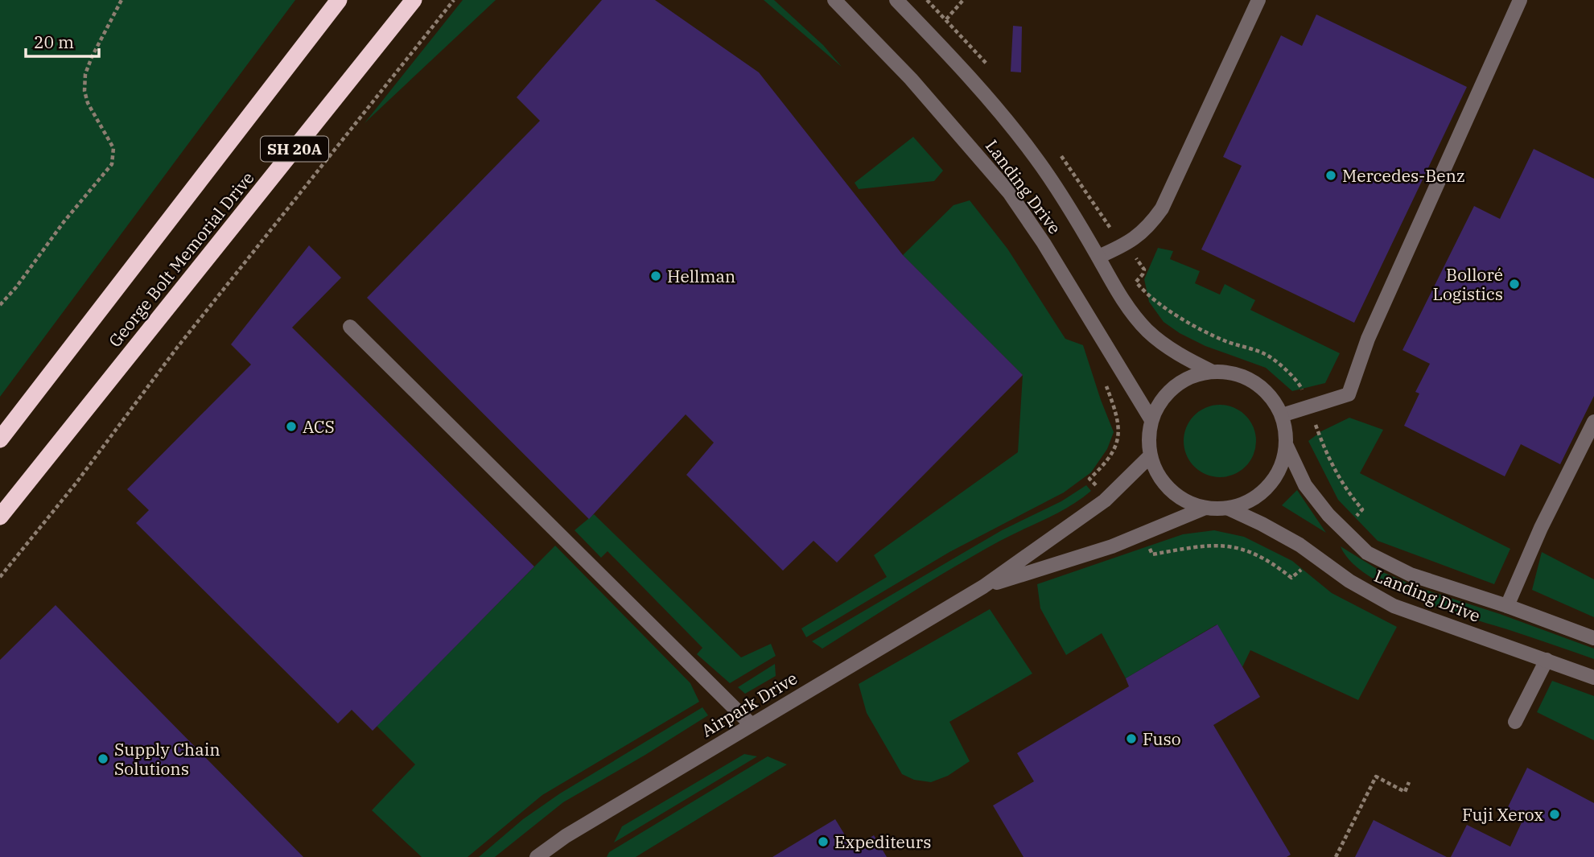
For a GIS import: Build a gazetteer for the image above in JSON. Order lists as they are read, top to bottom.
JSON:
{
  "streets": {
    "highway": ["SH 20A", "George Bolt Memorial Drive"],
    "street": ["Landing Drive", "Airpark Drive"]
  },
  "crossings": [
    ["Landing Drive", "Airpark Drive"]
  ],
  "places": [
    "Mercedes-Benz",
    "Hellman",
    "Bolloré Logistics",
    "ACS",
    "Fuso",
    "Supply Chain Solutions",
    "Fuji Xerox",
    "Expediteurs"
  ],
  "scale_bar": "20 m"
}
